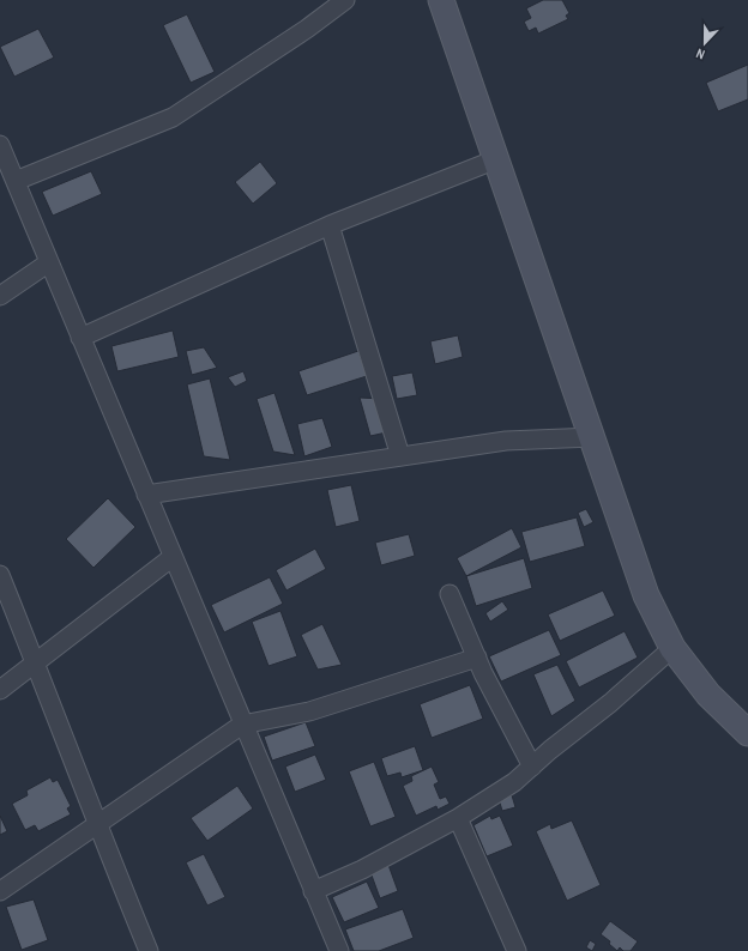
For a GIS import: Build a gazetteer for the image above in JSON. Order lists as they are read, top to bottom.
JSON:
{
  "north": "bottom"
}
